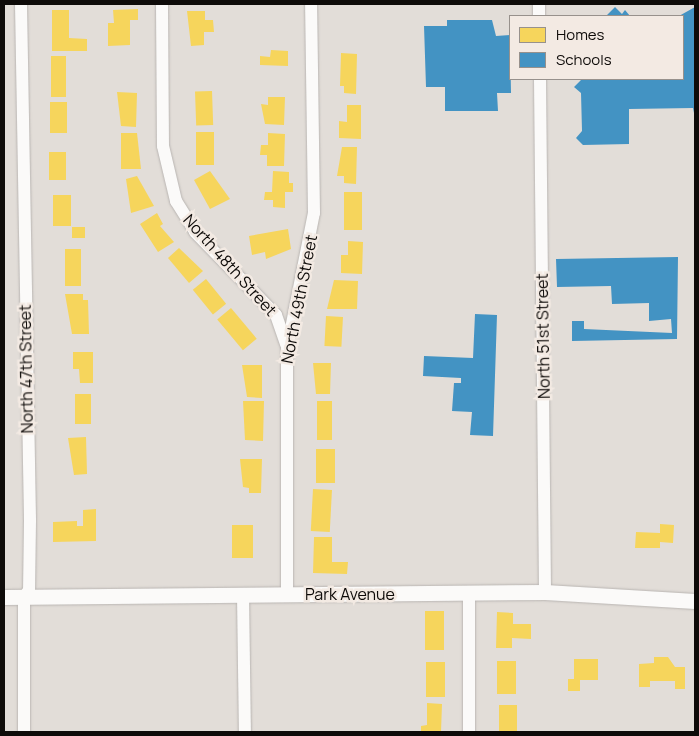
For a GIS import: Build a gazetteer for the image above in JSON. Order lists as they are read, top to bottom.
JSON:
{
  "streets": {
    "street": [
      "North 48th Street",
      "North 49th Street",
      "North 51st Street",
      "North 47th Street",
      "Park Avenue"
    ]
  },
  "crossings": [
    ["North 48th Street", "North 49th Street"],
    ["North 49th Street", "Park Avenue"],
    ["North 51st Street", "Park Avenue"],
    ["North 47th Street", "Park Avenue"]
  ],
  "legend": ["Homes", "Schools"]
}
